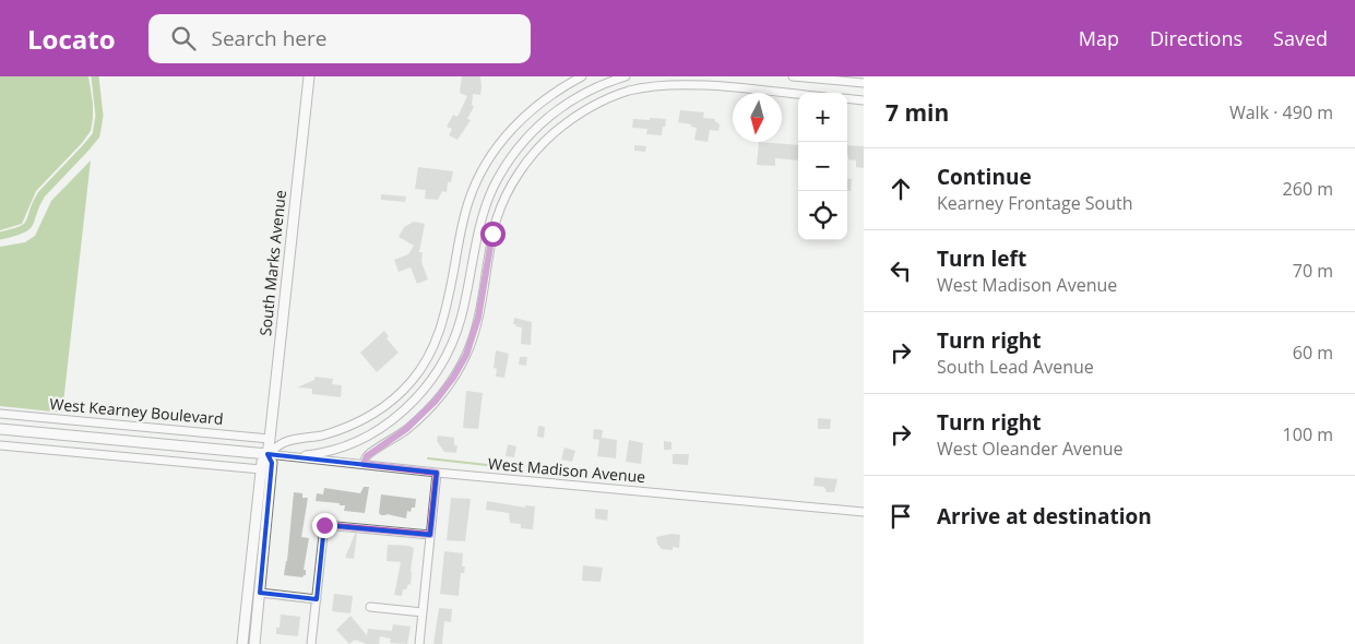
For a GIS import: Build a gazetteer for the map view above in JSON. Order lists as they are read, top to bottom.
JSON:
{
  "streets": {
    "main road": ["South Marks Avenue", "West Kearney Boulevard"],
    "street": ["West Madison Avenue"]
  },
  "crossings": [
    ["South Marks Avenue", "West Kearney Boulevard"],
    ["South Marks Avenue", "West Madison Avenue"],
    ["West Kearney Boulevard", "West Madison Avenue"]
  ],
  "north": "bottom",
  "page": {
    "header": "Locato",
    "search": "Search here",
    "nav": ["Map", "Directions", "Saved"],
    "heading": ["7 min", "Walk · 490 m"],
    "map_buttons": ["+", "−"],
    "list": [
      ["Continue", "Kearney Frontage South", "260 m"],
      ["Turn left", "West Madison Avenue", "70 m"],
      ["Turn right", "South Lead Avenue", "60 m"],
      ["Turn right", "West Oleander Avenue", "100 m"],
      "Arrive at destination"
    ]
  }
}
